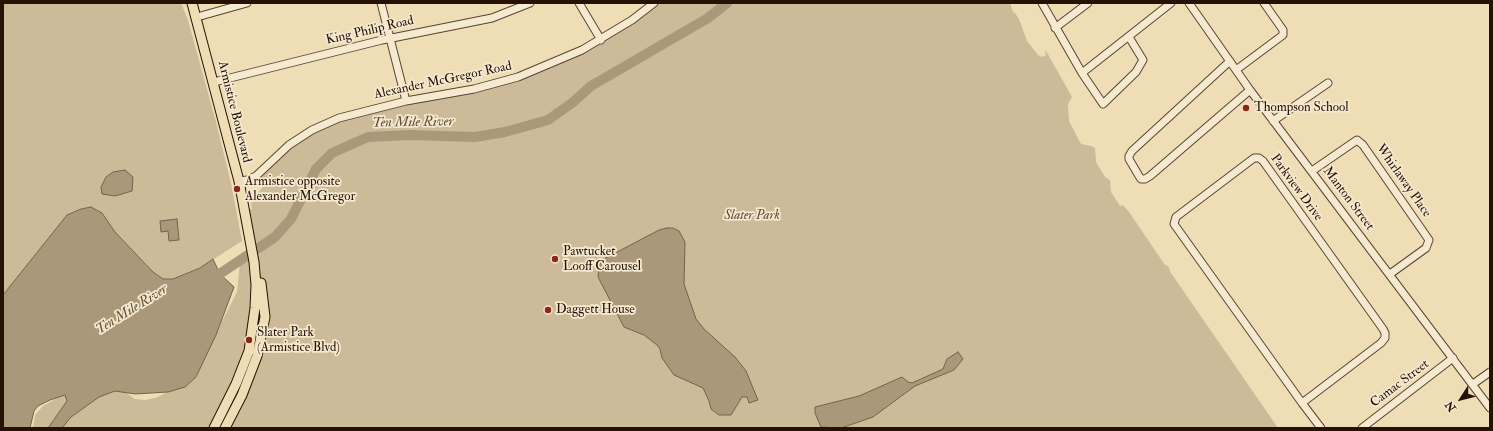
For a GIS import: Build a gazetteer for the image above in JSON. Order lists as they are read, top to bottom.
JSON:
{
  "streets": {
    "main road": ["Armistice Boulevard"],
    "street": [
      "King Philip Road",
      "Alexander McGregor Road",
      "Whirlaway Place",
      "Parkview Drive",
      "Manton Street",
      "Camac Street"
    ]
  },
  "crossings": [
    ["King Philip Road", "Armistice Boulevard"],
    ["Alexander McGregor Road", "Armistice Boulevard"],
    ["Whirlaway Place", "Manton Street"],
    ["Manton Street", "Camac Street"]
  ],
  "water": ["Ten Mile River"],
  "parks": ["Slater Park"],
  "places": [
    "Thompson School",
    "Armistice opposite Alexander McGregor",
    "Pawtucket Looff Carousel",
    "Daggett House",
    "Slater Park (Armistice Blvd)"
  ],
  "north": "bottom left"
}
